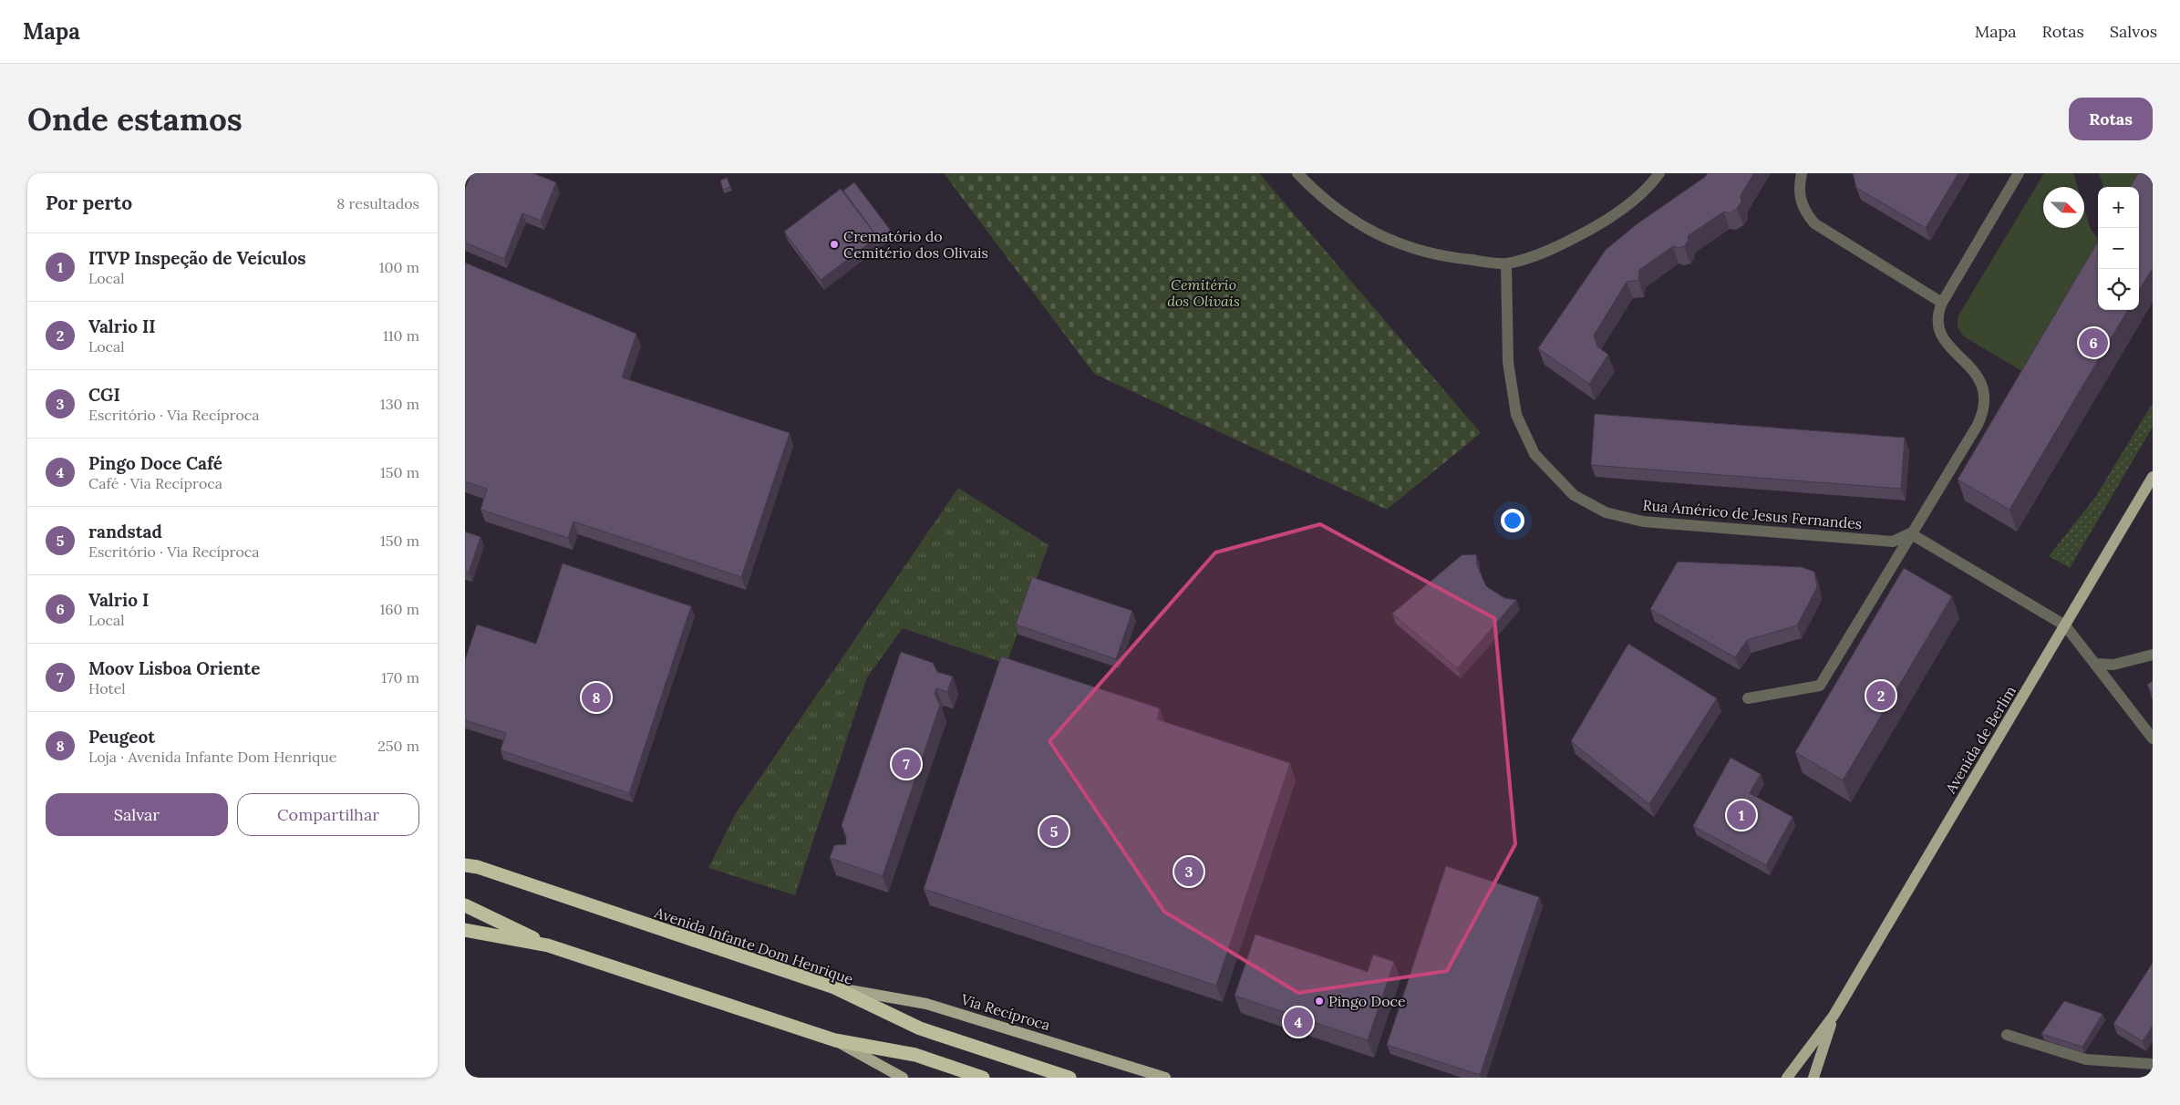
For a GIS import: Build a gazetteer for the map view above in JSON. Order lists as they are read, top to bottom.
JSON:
{
  "streets": {
    "highway": ["Avenida Infante Dom Henrique"],
    "main road": ["Avenida de Berlim", "Via Recíproca"],
    "street": ["Rua Américo de Jesus Fernandes"]
  },
  "crossings": [
    ["Avenida Infante Dom Henrique", "Via Recíproca"]
  ],
  "parks": ["Cemitério dos Olivais"],
  "places": ["Crematório do Cemitério dos Olivais", "Pingo Doce"],
  "north": "bottom right",
  "page": {
    "header": "Mapa",
    "nav": ["Mapa", "Rotas", "Salvos"],
    "buttons": [
      "Rotas",
      ["Salvar", "Compartilhar"]
    ],
    "title": "Onde estamos",
    "heading": ["Por perto", "8 resultados"],
    "map_buttons": ["+", "−"],
    "list": [
      {
        "mark": "1",
        "name": "ITVP Inspeção de Veículos",
        "note": "Local",
        "value": "100 m"
      },
      {
        "mark": "2",
        "name": "Valrio II",
        "note": "Local",
        "value": "110 m"
      },
      {
        "mark": "3",
        "name": "CGI",
        "note": "Escritório · Via Recíproca",
        "value": "130 m"
      },
      {
        "mark": "4",
        "name": "Pingo Doce Café",
        "note": "Café · Via Recíproca",
        "value": "150 m"
      },
      {
        "mark": "5",
        "name": "randstad",
        "note": "Escritório · Via Recíproca",
        "value": "150 m"
      },
      {
        "mark": "6",
        "name": "Valrio I",
        "note": "Local",
        "value": "160 m"
      },
      {
        "mark": "7",
        "name": "Moov Lisboa Oriente",
        "note": "Hotel",
        "value": "170 m"
      },
      {
        "mark": "8",
        "name": "Peugeot",
        "note": "Loja · Avenida Infante Dom Henrique",
        "value": "250 m"
      }
    ],
    "pins": [
      "6",
      "2",
      "8",
      "7",
      "1",
      "5",
      "3",
      "4"
    ]
  }
}
